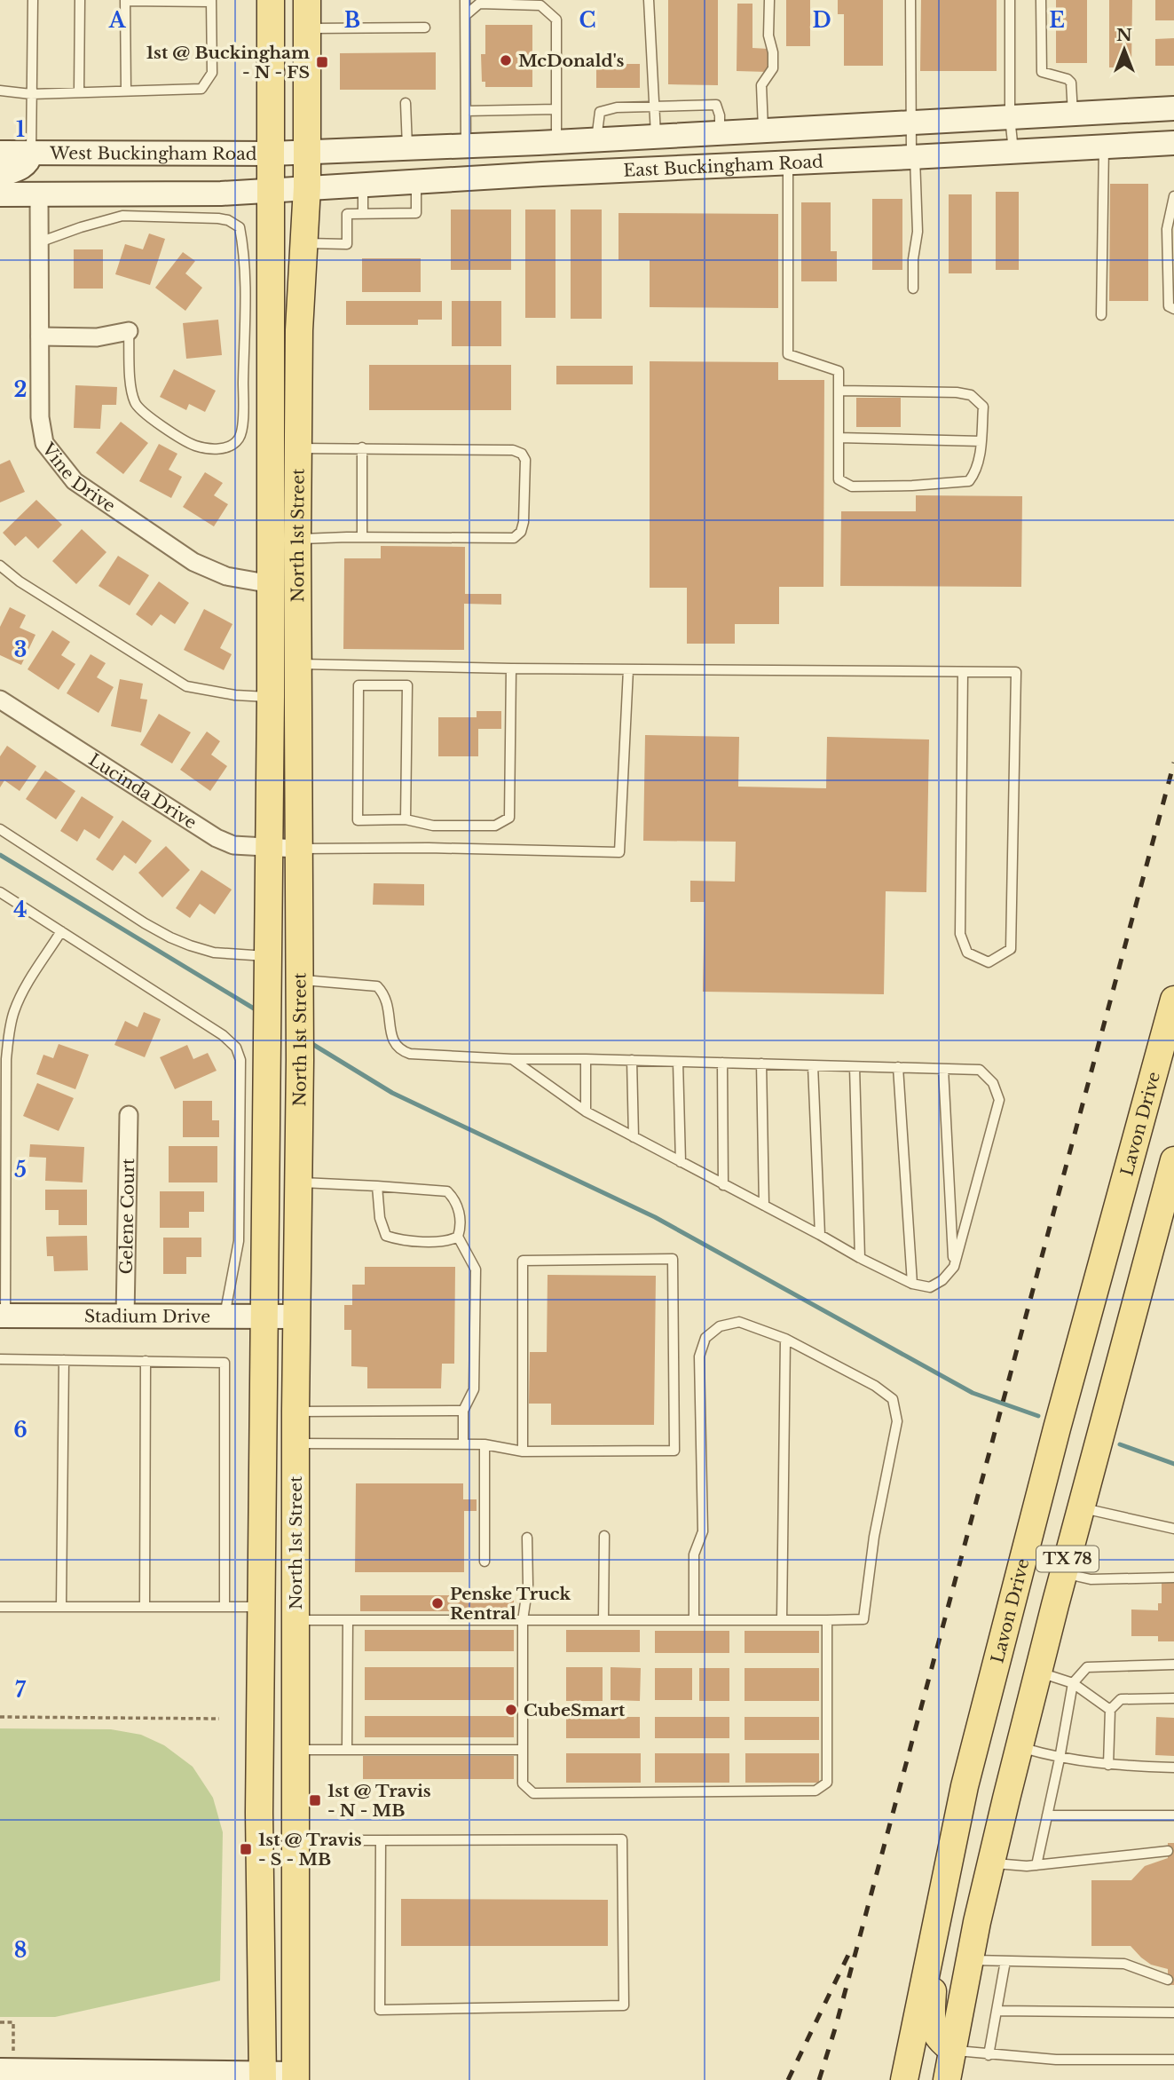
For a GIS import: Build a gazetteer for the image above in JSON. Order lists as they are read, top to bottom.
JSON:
{
  "streets": {
    "main road": [
      "West Buckingham Road",
      "East Buckingham Road",
      "North 1st Street",
      "Lavon Drive",
      "Stadium Drive",
      "TX 78"
    ],
    "street": ["Vine Drive", "Lucinda Drive", "Gelene Court"]
  },
  "crossings": [
    ["West Buckingham Road", "East Buckingham Road"],
    ["West Buckingham Road", "North 1st Street"],
    ["East Buckingham Road", "North 1st Street"],
    ["Vine Drive", "North 1st Street"],
    ["North 1st Street", "Lucinda Drive"],
    ["North 1st Street", "Stadium Drive"],
    ["Gelene Court", "Stadium Drive"]
  ],
  "places": {
    "other": ["McDonald's", "Penske Truck Rentral", "CubeSmart"],
    "transit": ["1st @ Buckingham - N - FS", "1st @ Travis - N - MB", "1st @ Travis - S - MB"]
  },
  "north": "top",
  "grid": {
    "columns": [
      "A",
      "B",
      "C",
      "D",
      "E"
    ],
    "rows": [
      "1",
      "2",
      "3",
      "4",
      "5",
      "6",
      "7",
      "8"
    ]
  }
}
